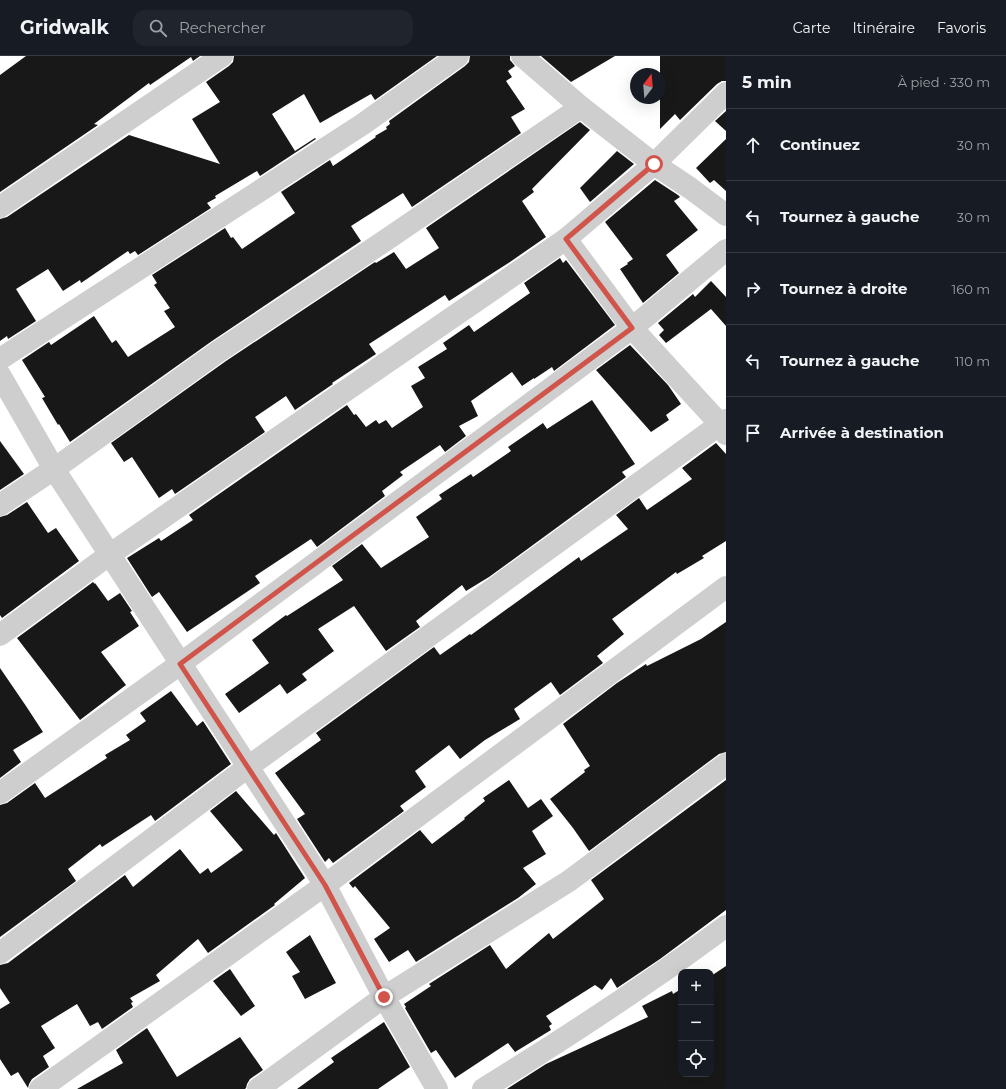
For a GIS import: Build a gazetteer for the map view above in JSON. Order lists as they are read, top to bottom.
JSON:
{
  "north": "top",
  "page": {
    "header": "Gridwalk",
    "search": "Rechercher",
    "nav": ["Carte", "Itinéraire", "Favoris"],
    "heading": ["5 min", "À pied · 330 m"],
    "list": [
      ["Continuez", "30 m"],
      ["Tournez à gauche", "30 m"],
      ["Tournez à droite", "160 m"],
      ["Tournez à gauche", "110 m"],
      "Arrivée à destination"
    ],
    "map_buttons": ["+", "−"]
  }
}
